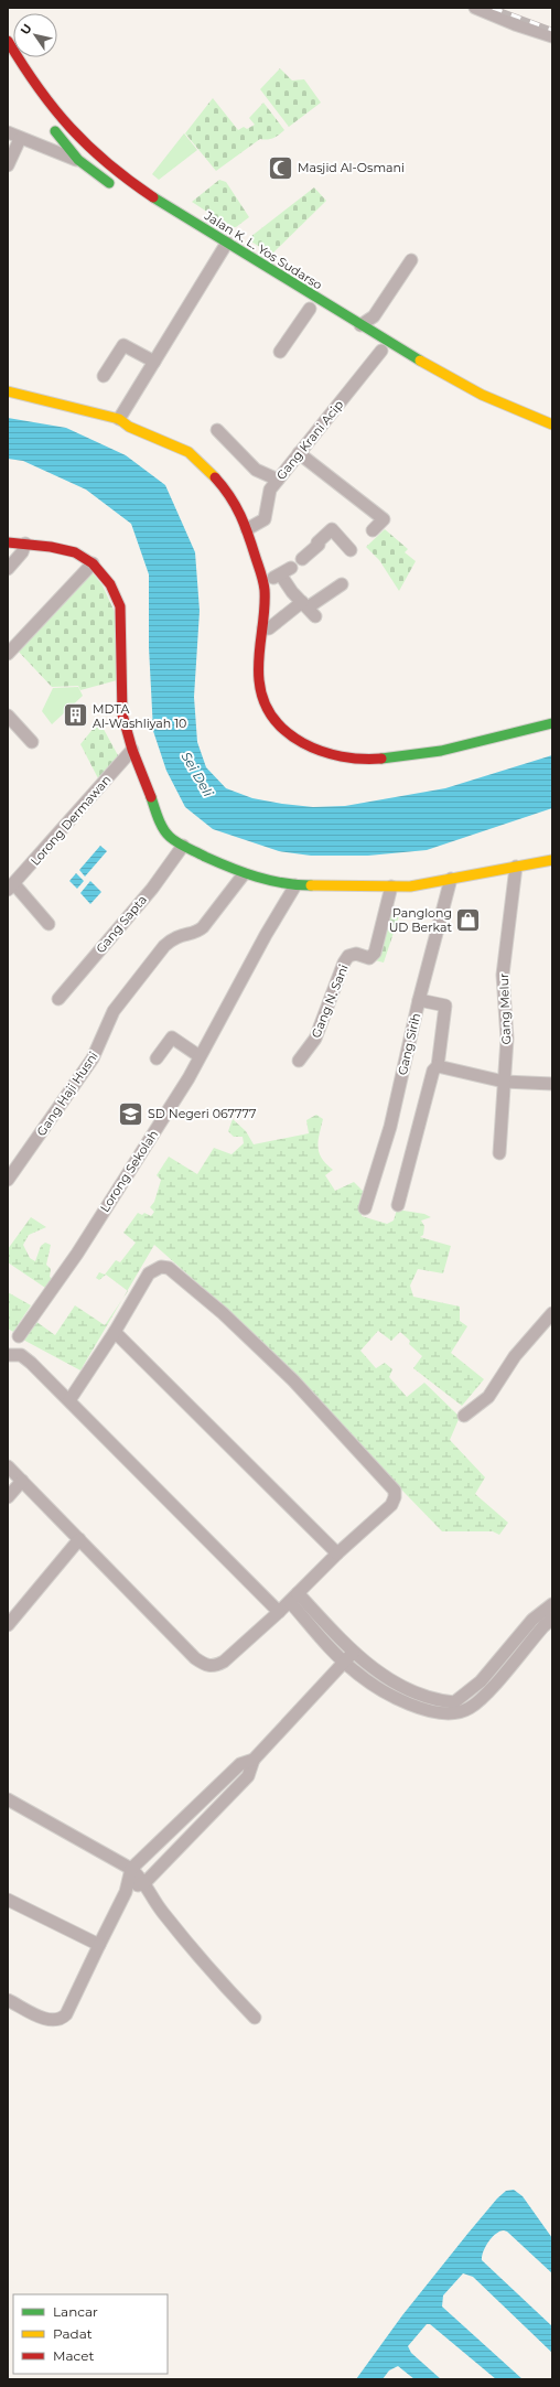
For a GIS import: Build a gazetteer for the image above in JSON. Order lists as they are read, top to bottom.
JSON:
{
  "streets": {
    "main road": ["Jalan K. L. Yos Sudarso"],
    "street": [
      "Gang Krani Acip",
      "Lorong Dermawan",
      "Gang Sapta",
      "Gang N. Sani",
      "Gang Melur",
      "Gang Sirih",
      "Gang Haji Husni",
      "Lorong Sekolah"
    ]
  },
  "water": ["Sei Deli"],
  "places": {
    "mosque": ["Masjid Al-Osmani"],
    "building": ["MDTA Al-Washliyah 10"],
    "shop": ["Panglong UD Berkat"],
    "school or university": ["SD Negeri 067777"]
  },
  "legend": ["Lancar", "Padat", "Macet"],
  "north": "top left"
}
